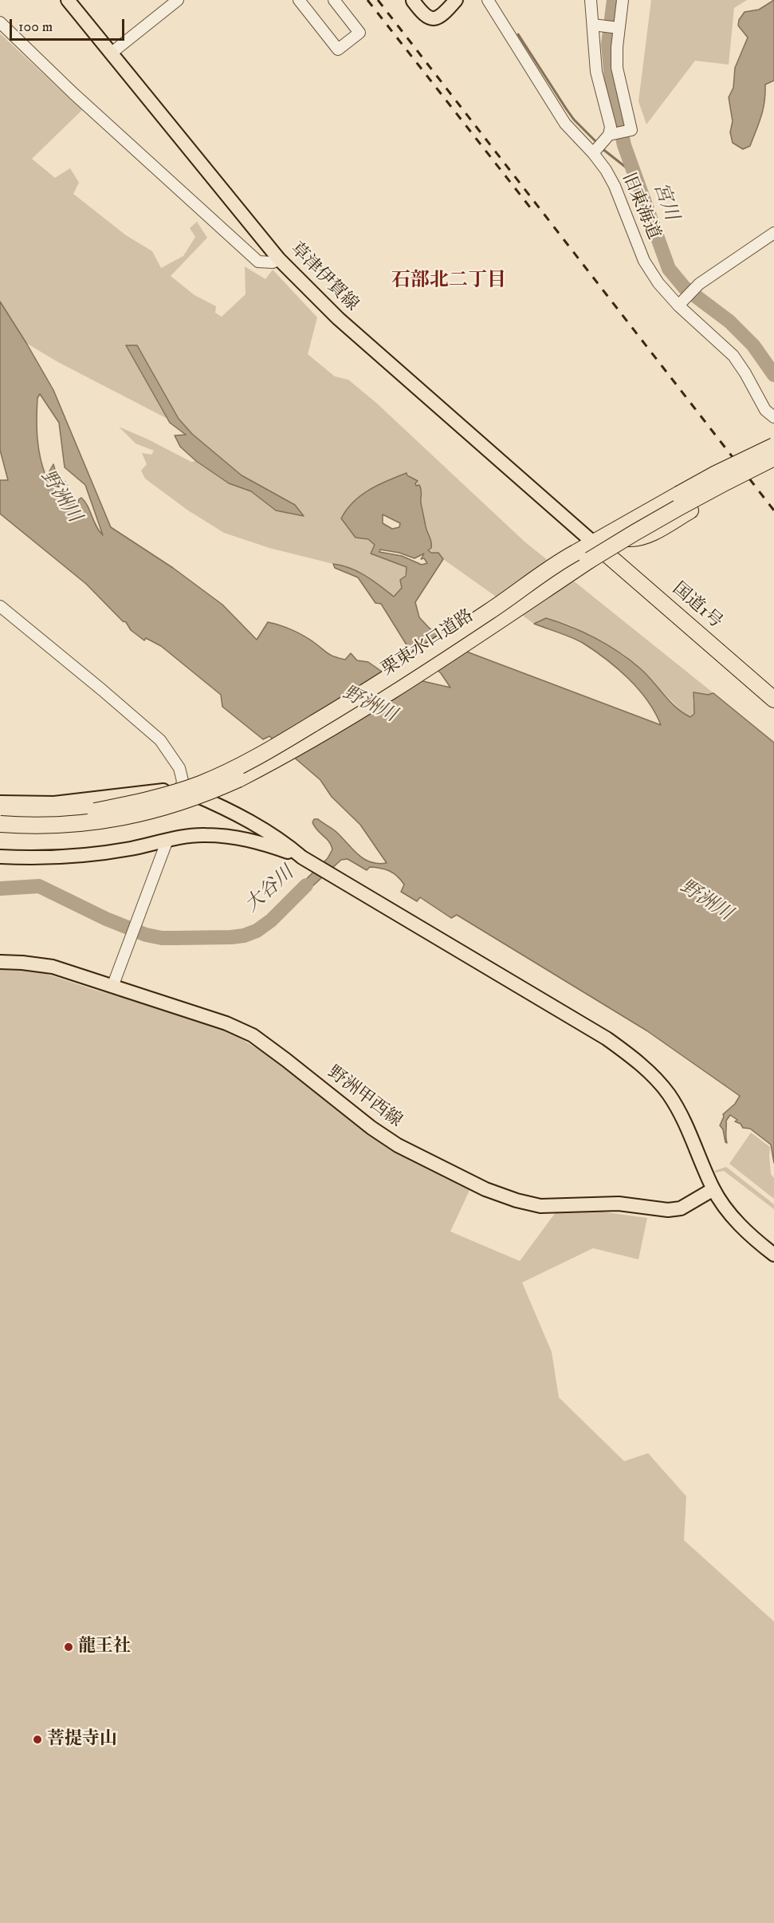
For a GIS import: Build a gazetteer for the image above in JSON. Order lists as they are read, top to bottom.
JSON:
{
  "streets": {
    "highway": ["国道1号", "栗東水口道路"],
    "main road": ["草津伊賀線", "野洲甲西線"],
    "street": ["旧東海道"]
  },
  "crossings": [
    ["草津伊賀線", "国道1号"],
    ["草津伊賀線", "栗東水口道路"],
    ["国道1号", "栗東水口道路"]
  ],
  "districts": ["石部北二丁目"],
  "water": ["宮川", "野洲川", "大谷川"],
  "places": ["龍王社", "菩提寺山"],
  "scale_bar": "100 m"
}
